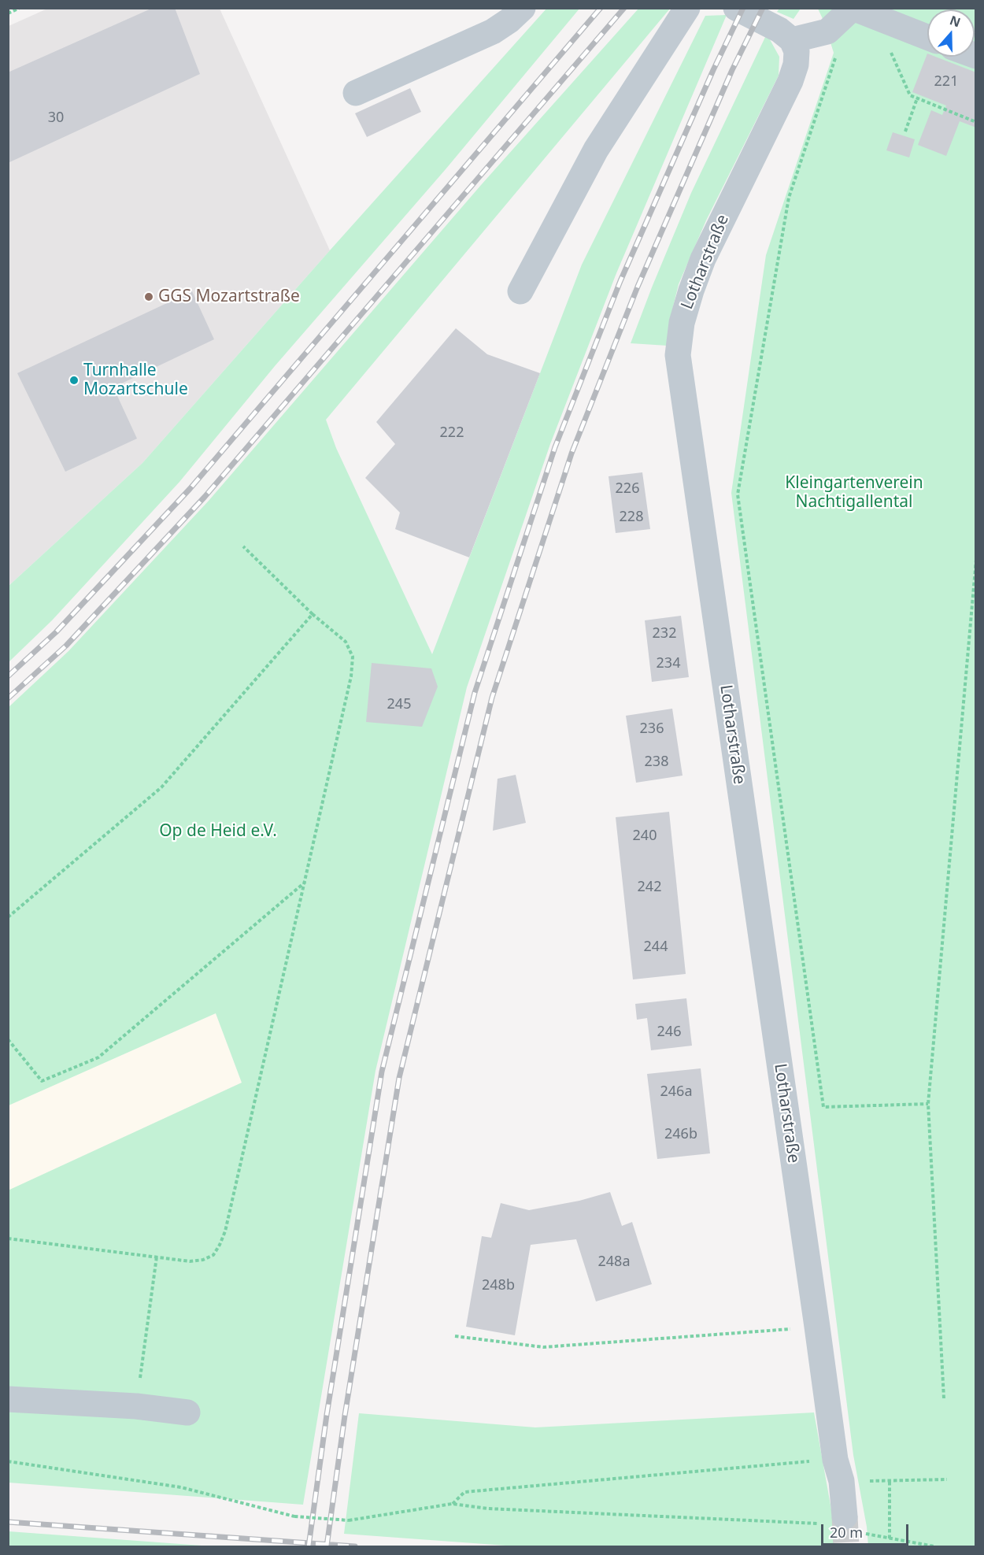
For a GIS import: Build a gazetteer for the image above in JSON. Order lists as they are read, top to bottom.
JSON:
{
  "streets": {
    "street": ["Lotharstraße"]
  },
  "parks": ["Kleingartenverein Nachtigallental", "Op de Heid e.V."],
  "places": ["GGS Mozartstraße", "Turnhalle Mozartschule"],
  "house_numbers": [
    "221",
    "30",
    "222",
    "226",
    "228",
    "232",
    "234",
    "245",
    "236",
    "238",
    "240",
    "242",
    "244",
    "246",
    "246a",
    "246b",
    "248a",
    "248b"
  ],
  "scale_bar": "20 m",
  "north": "top"
}
